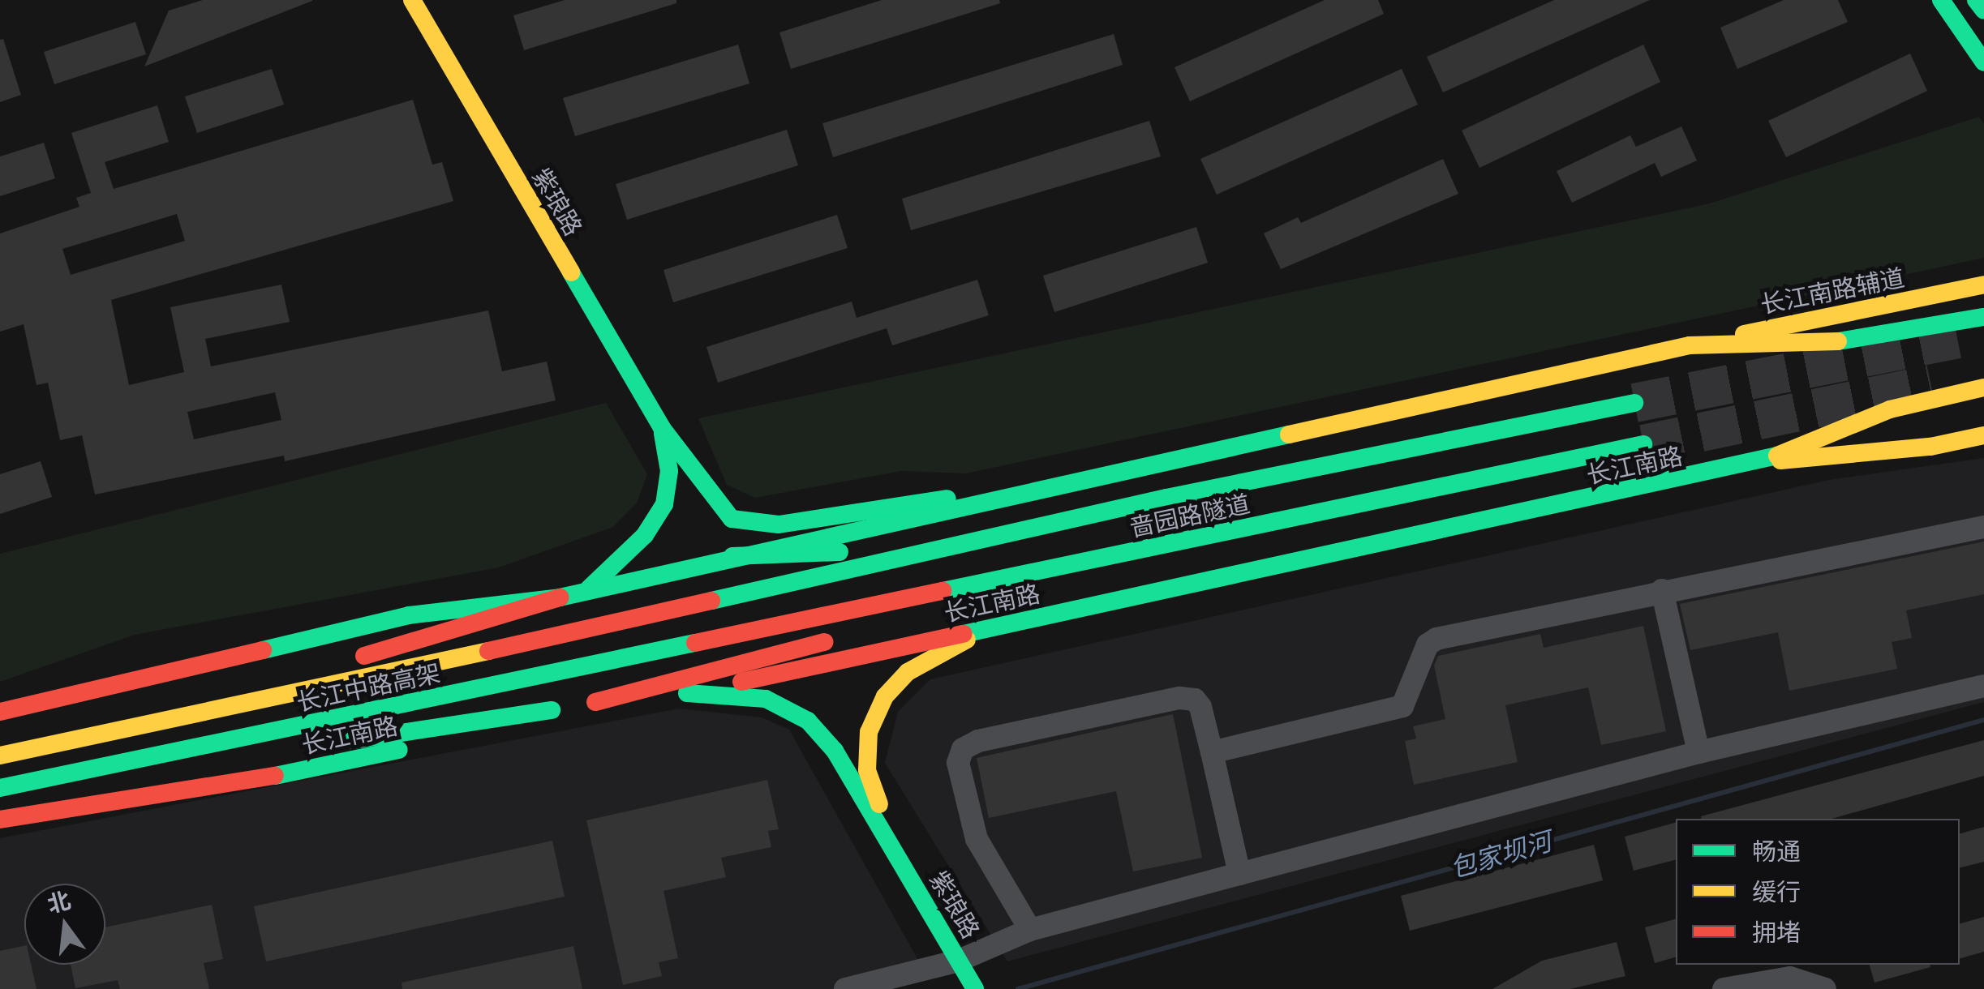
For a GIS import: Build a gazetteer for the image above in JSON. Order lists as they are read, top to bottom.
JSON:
{
  "streets": {
    "main road": [
      "紫琅路",
      "长江南路辅道",
      "长江南路",
      "啬园路隧道",
      "长江中路高架"
    ]
  },
  "crossings": [
    ["啬园路隧道", "长江中路高架"]
  ],
  "water": ["包家坝河"],
  "legend": ["畅通", "缓行", "拥堵"],
  "north": "top"
}
